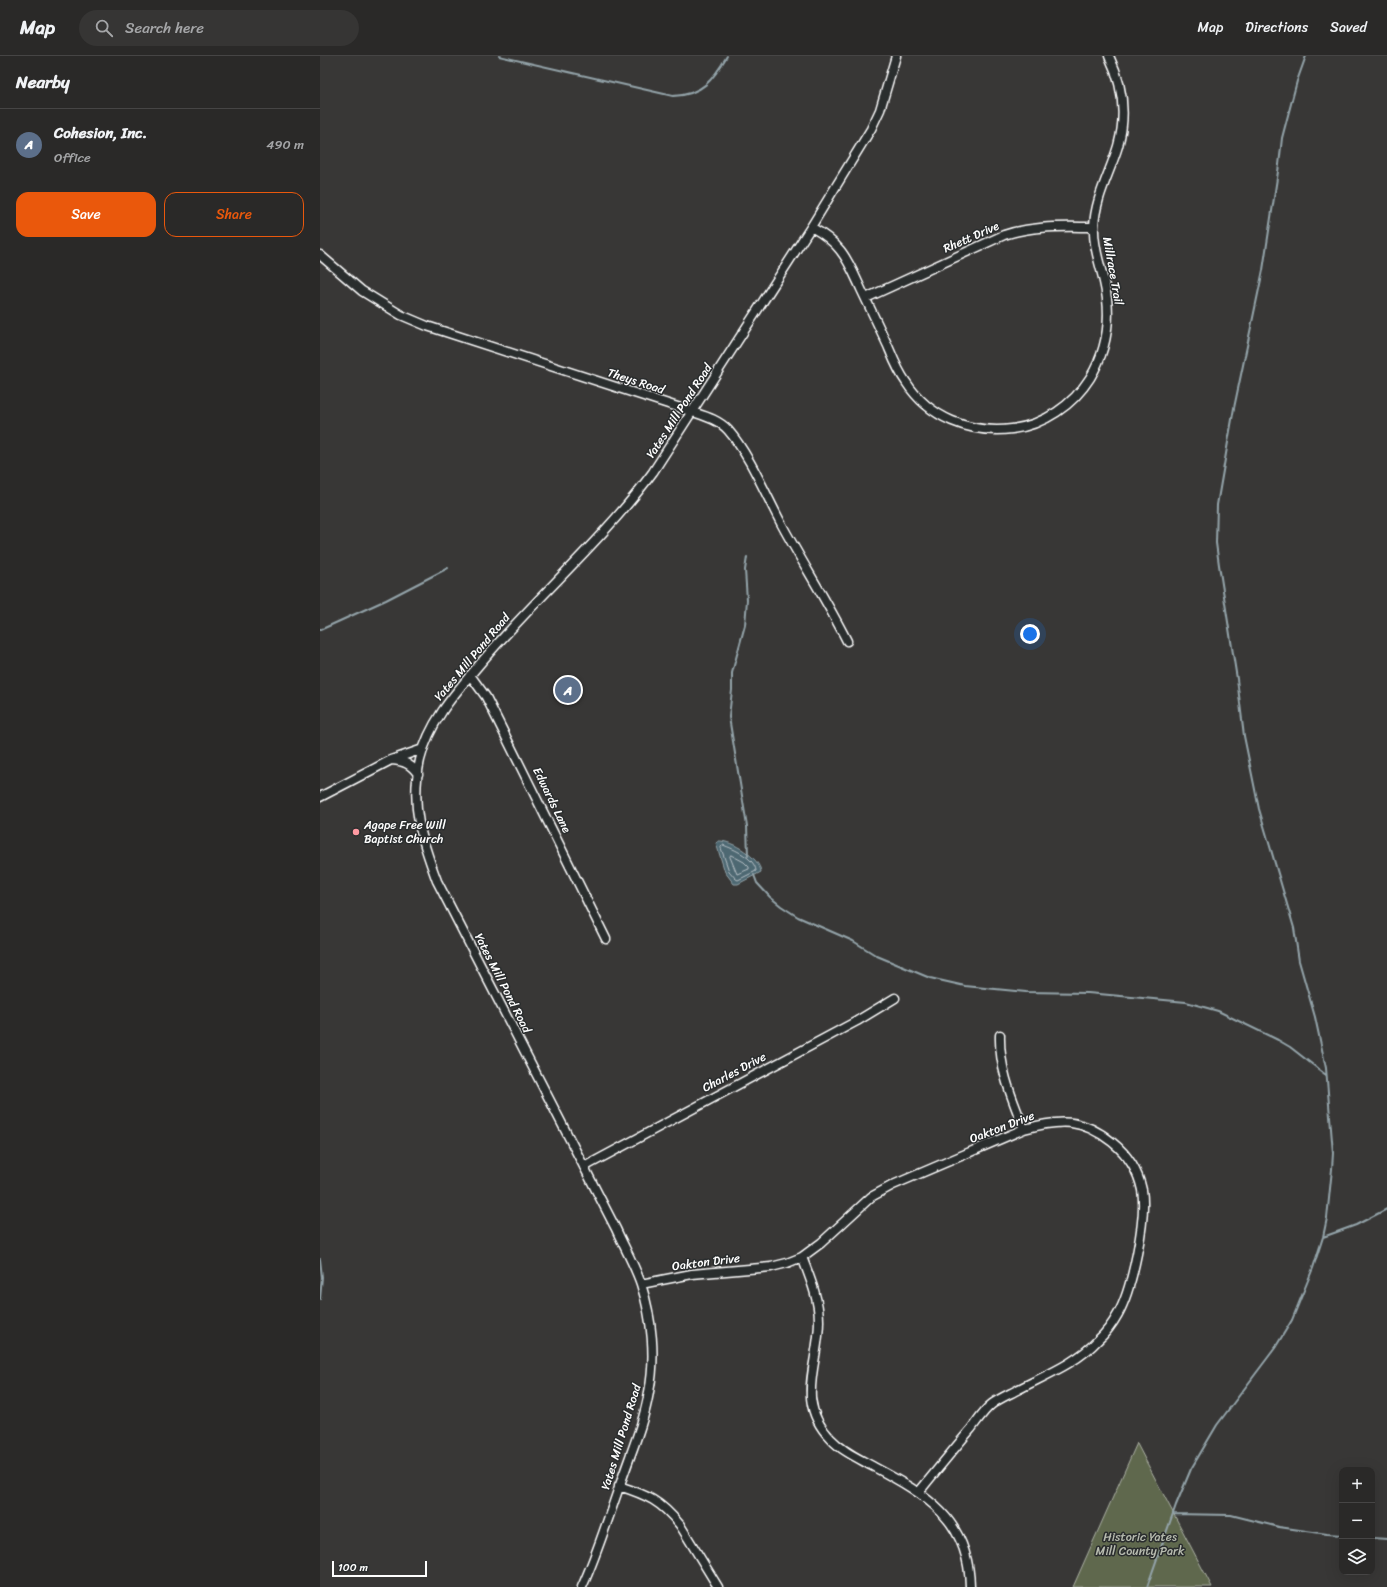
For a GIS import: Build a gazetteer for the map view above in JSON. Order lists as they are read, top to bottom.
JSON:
{
  "streets": {
    "street": [
      "Rhett Drive",
      "Millrace Trail",
      "Theys Road",
      "Yates Mill Pond Road",
      "Edwards Lane",
      "Charles Drive",
      "Oakton Drive"
    ]
  },
  "crossings": [
    ["Rhett Drive", "Millrace Trail"],
    ["Millrace Trail", "Yates Mill Pond Road"],
    ["Theys Road", "Yates Mill Pond Road"],
    ["Yates Mill Pond Road", "Edwards Lane"],
    ["Yates Mill Pond Road", "Charles Drive"],
    ["Yates Mill Pond Road", "Oakton Drive"]
  ],
  "parks": ["Historic Yates Mill County Park"],
  "places": ["Agape Free Will Baptist Church"],
  "scale_bar": "100 m",
  "page": {
    "header": "Map",
    "search": "Search here",
    "nav": ["Map", "Directions", "Saved"],
    "heading": "Nearby",
    "list": [
      {
        "mark": "A",
        "name": "Cohesion, Inc.",
        "note": "Office",
        "value": "490 m"
      }
    ],
    "buttons": ["Save", "Share"],
    "pins": "A",
    "map_buttons": ["+", "−"],
    "scale": "100 m"
  }
}
